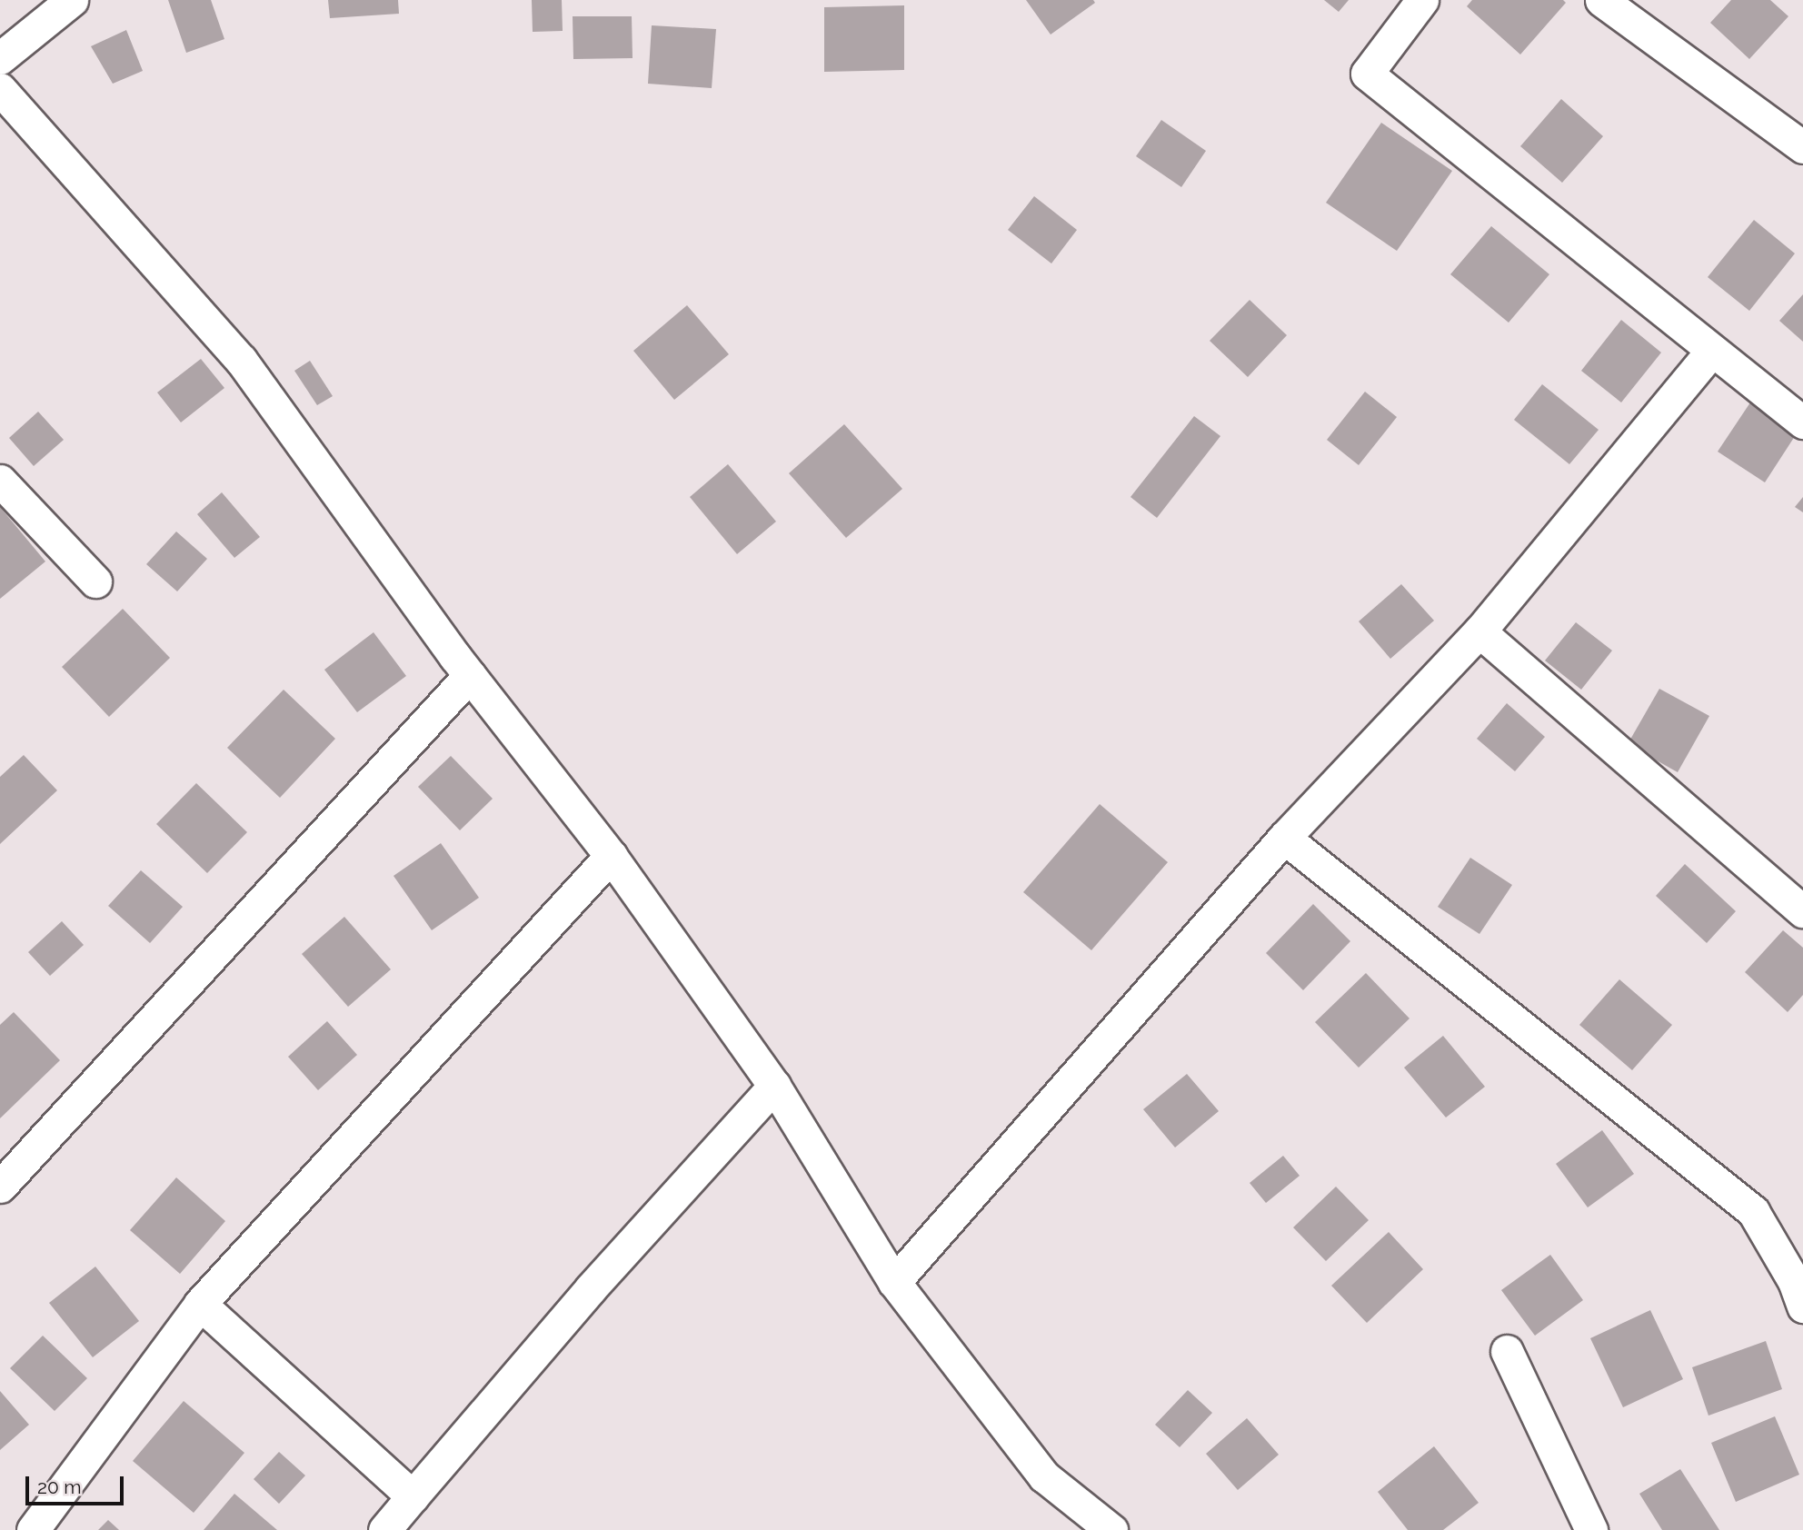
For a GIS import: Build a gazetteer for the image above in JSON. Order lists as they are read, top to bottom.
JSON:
{
  "scale_bar": "20 m"
}
